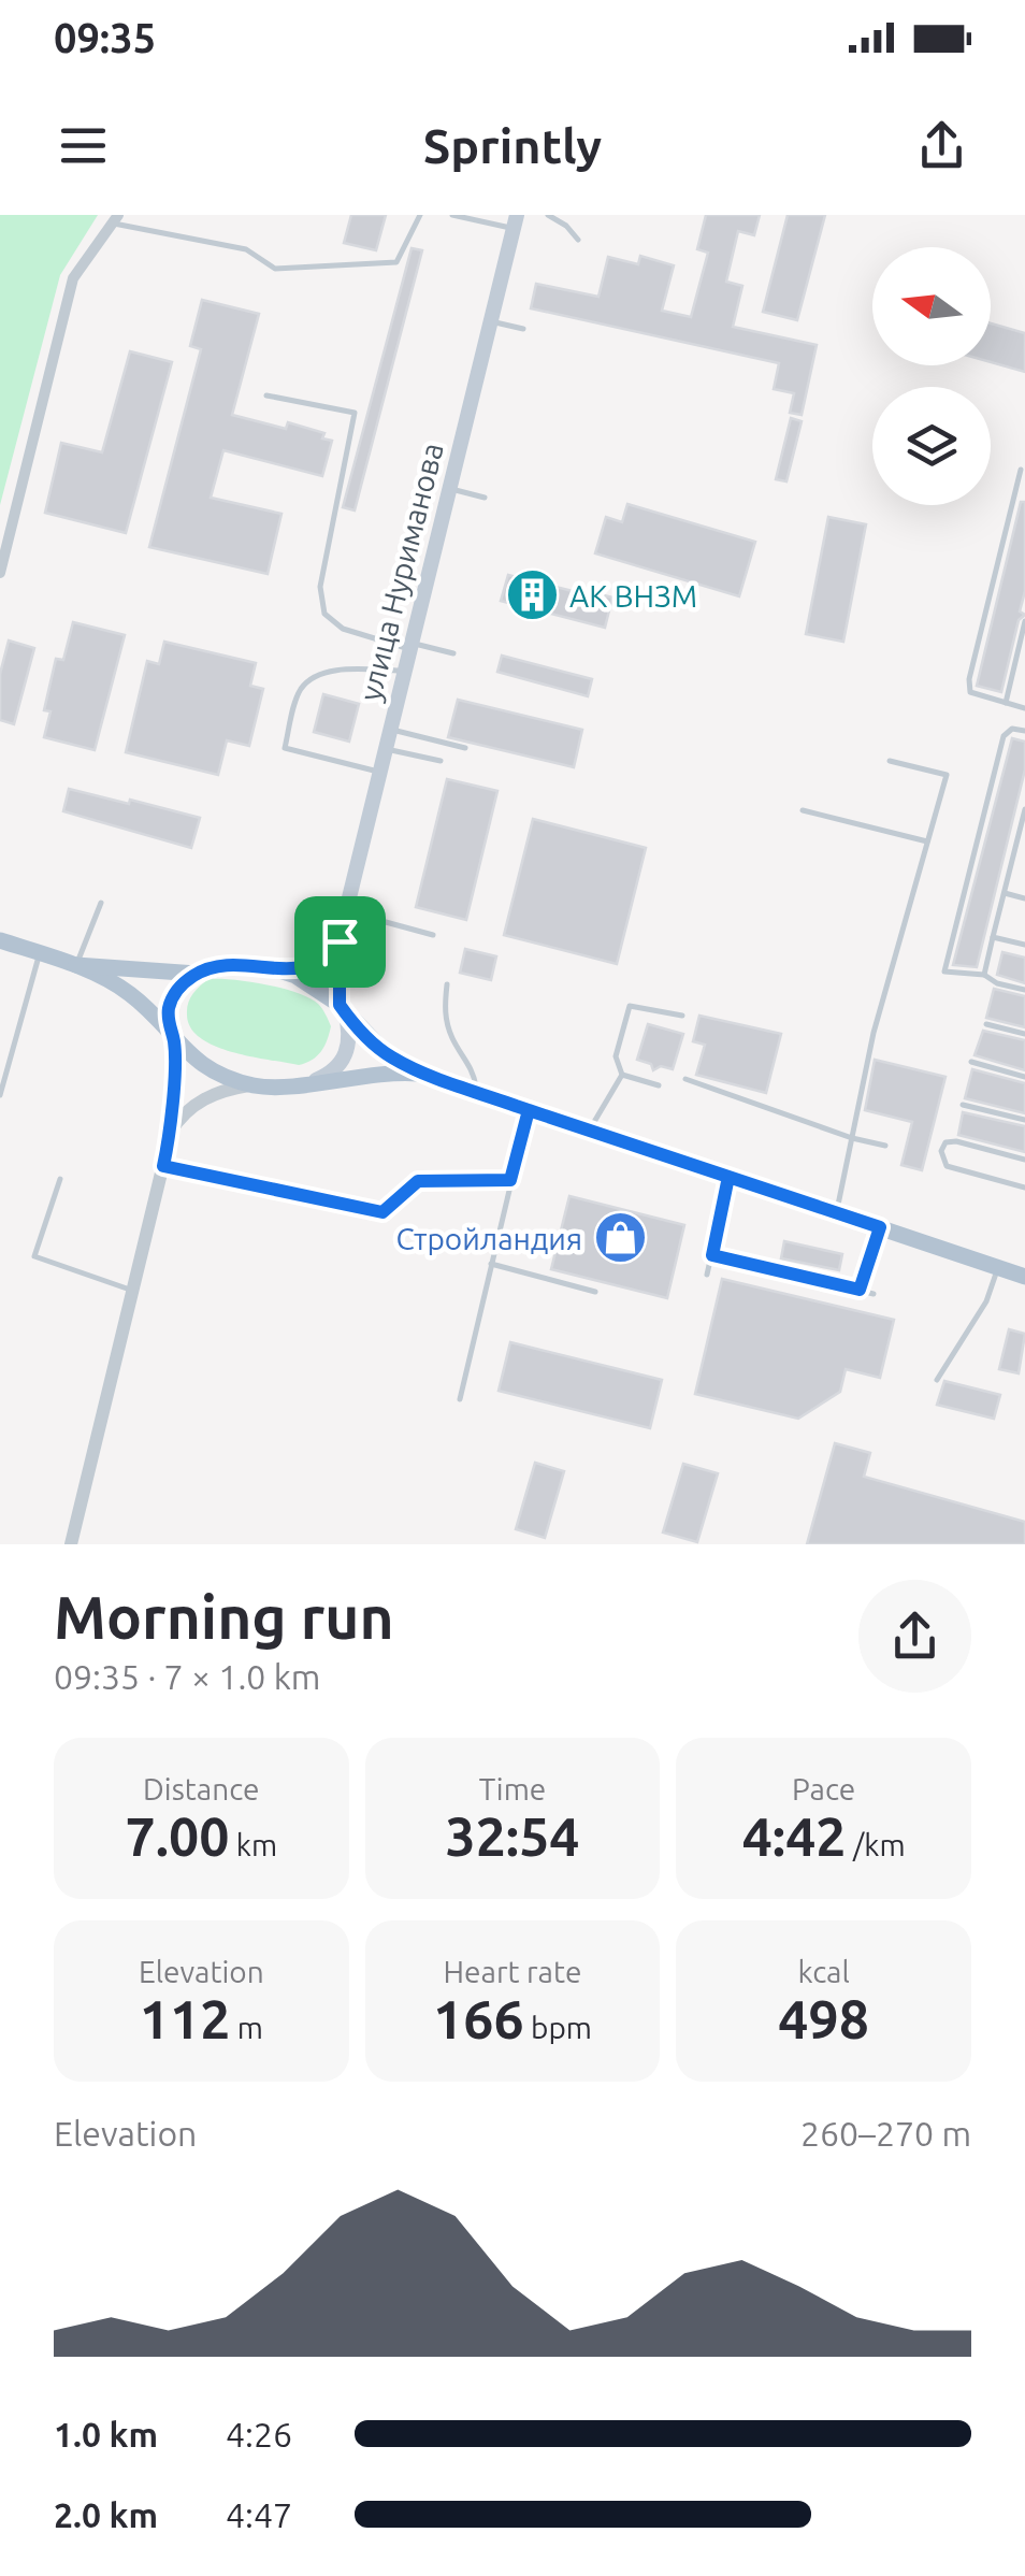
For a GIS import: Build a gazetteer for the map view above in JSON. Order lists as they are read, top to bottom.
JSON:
{
  "streets": {
    "main road": ["улица Нуриманова"]
  },
  "places": {
    "building": ["АК ВНЗМ"],
    "shop": ["Стройландия"]
  },
  "north": "left",
  "page": {
    "status": "09:35",
    "header": "Sprintly",
    "heading": ["Morning run", "09:35 · 7 × 1.0 km"],
    "stats": [
      ["Distance", "7.00 km"],
      ["Time", "32:54"],
      ["Pace", "4:42 /km"],
      ["Elevation", "112 m"],
      ["Heart rate", "166 bpm"],
      ["kcal", "498"]
    ],
    "chart": ["Elevation", "260–270 m"],
    "list": [
      {
        "name": "1.0 km",
        "note": "4:26"
      },
      {
        "name": "2.0 km",
        "note": "4:47"
      }
    ]
  }
}
